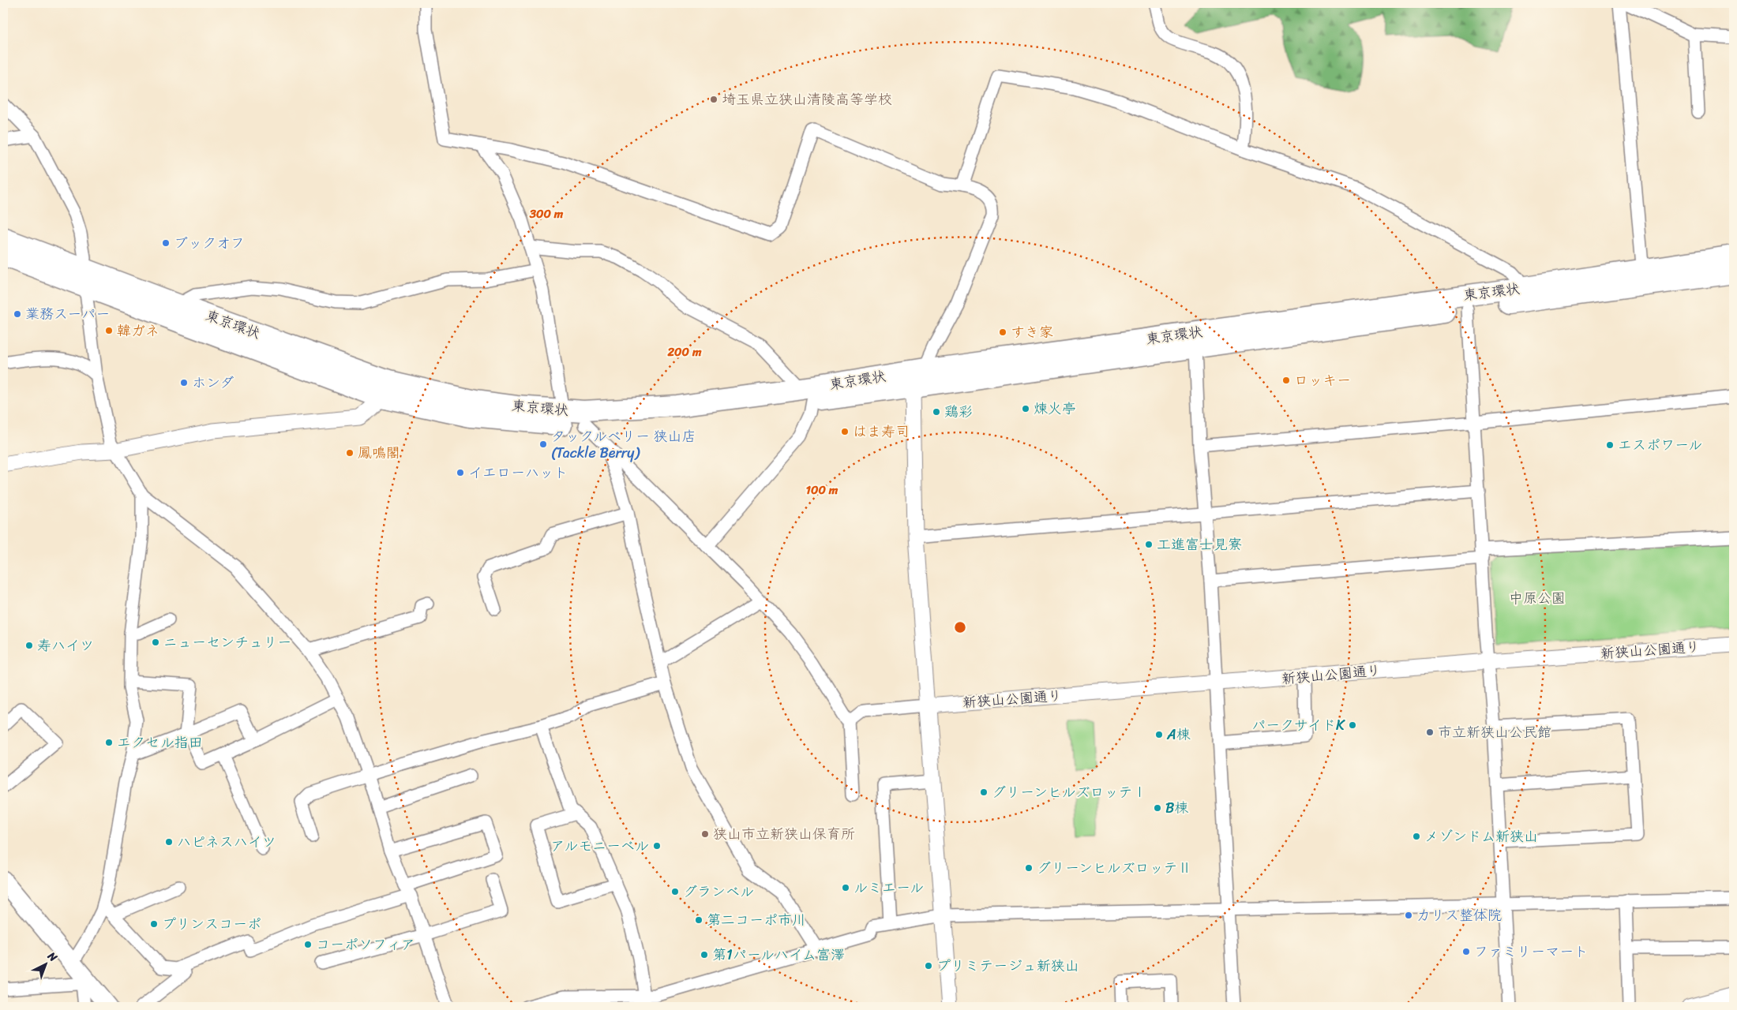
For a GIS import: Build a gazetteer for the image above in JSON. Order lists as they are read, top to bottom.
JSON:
{
  "streets": {
    "highway": ["東京環状"],
    "street": ["新狭山公園通り"]
  },
  "parks": ["中原公園"],
  "places": [
    "埼玉県立狭山清陵高等学校",
    "ブックオフ",
    "業務スーパー",
    "韓ガネ",
    "すき家",
    "ロッキー",
    "ホンダ",
    "煉火亭",
    "鶏彩",
    "はま寿司",
    "タックルベリー 狭山店 (Tackle Berry)",
    "エスポワール",
    "鳳鳴閣",
    "イエローハット",
    "工進富士見寮",
    "ニューセンチュリー",
    "寿ハイツ",
    "パークサイドK",
    "市立新狭山公民館",
    "A棟",
    "エクセル指田",
    "グリーンヒルズロッテⅠ",
    "B棟",
    "狭山市立新狭山保育所",
    "メゾンドム新狭山",
    "ハピネスハイツ",
    "アルモニーベル",
    "グリーンヒルズロッテⅡ",
    "ルミエール",
    "グランベル",
    "カリス整体院",
    "第二コーポ市川",
    "プリンスコーポ",
    "コーポソフィア",
    "ファミリーマート",
    "第1パールハイム富澤",
    "プリミテージュ新狭山"
  ],
  "north": "top right",
  "rings": ["300 m", "200 m", "100 m"]
}
